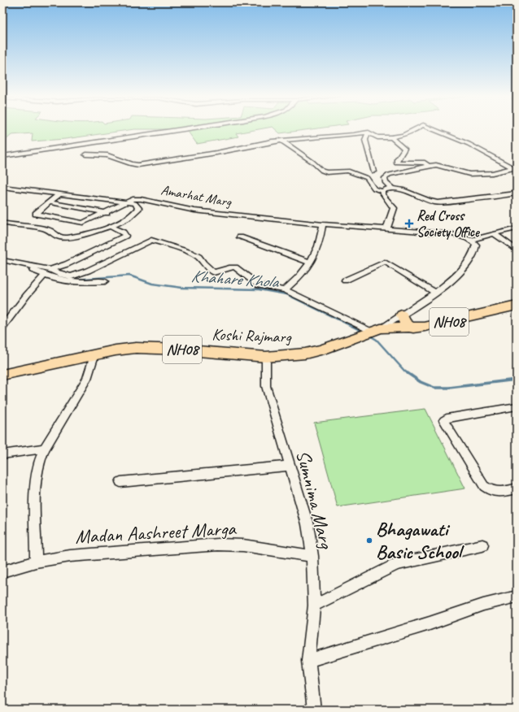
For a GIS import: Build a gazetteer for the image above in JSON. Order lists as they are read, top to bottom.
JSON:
{
  "streets": {
    "main road": ["NH08", "Koshi Rajmarg"],
    "street": ["Amarhat Marg", "Sumnima Marg", "Madan Aashreet Marga"]
  },
  "crossings": [
    ["Koshi Rajmarg", "Sumnima Marg"],
    ["Sumnima Marg", "Madan Aashreet Marga"]
  ],
  "water": ["Khahare Khola"],
  "places": {
    "health": ["Red Cross Society Office"],
    "other": ["Bhagawati Basic School"]
  }
}
